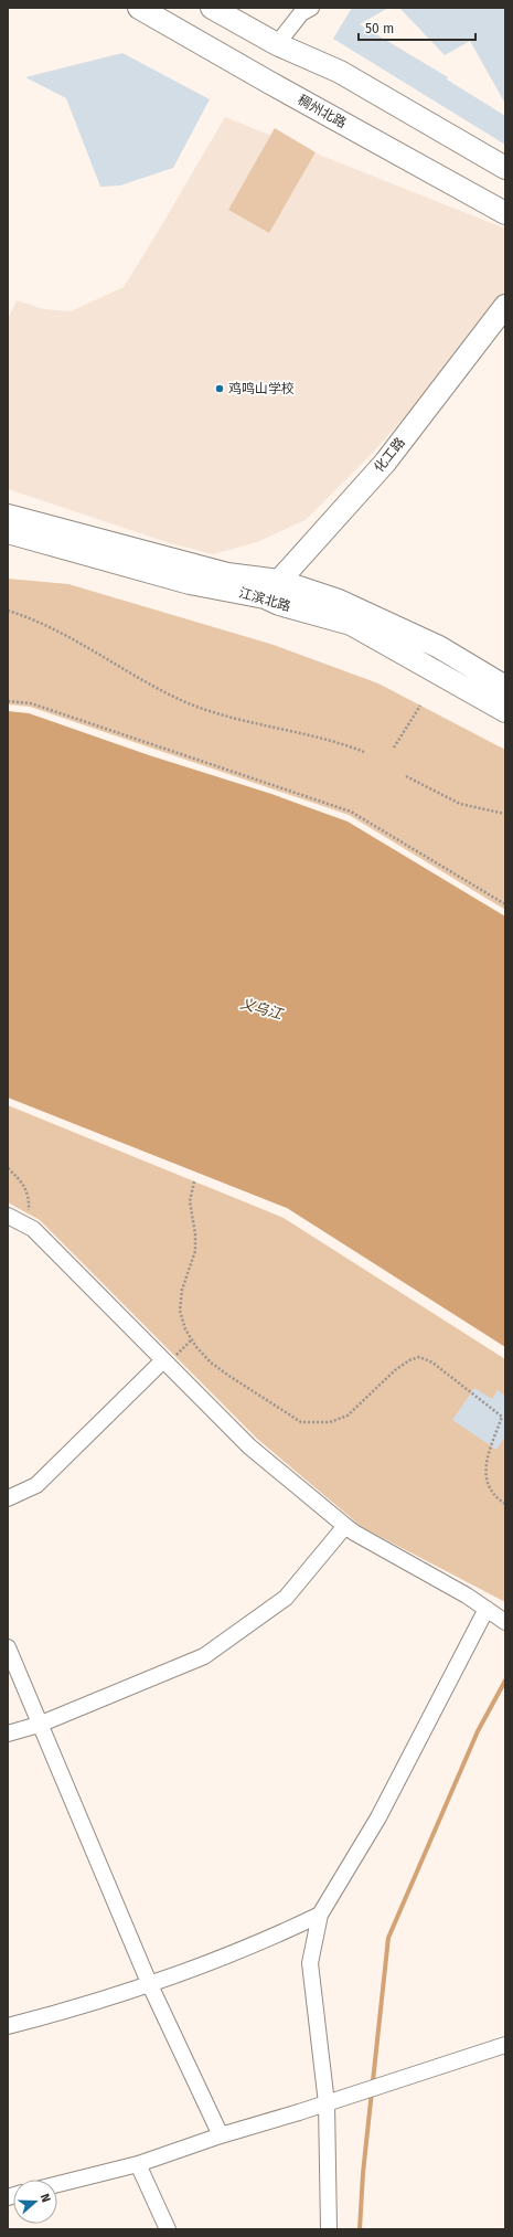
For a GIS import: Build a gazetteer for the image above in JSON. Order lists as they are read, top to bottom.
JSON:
{
  "streets": {
    "main road": ["稠州北路", "化工路", "江滨北路"]
  },
  "crossings": [
    ["化工路", "江滨北路"]
  ],
  "water": ["义乌江"],
  "places": ["鸡鸣山学校"],
  "scale_bar": "50 m",
  "north": "right"
}
